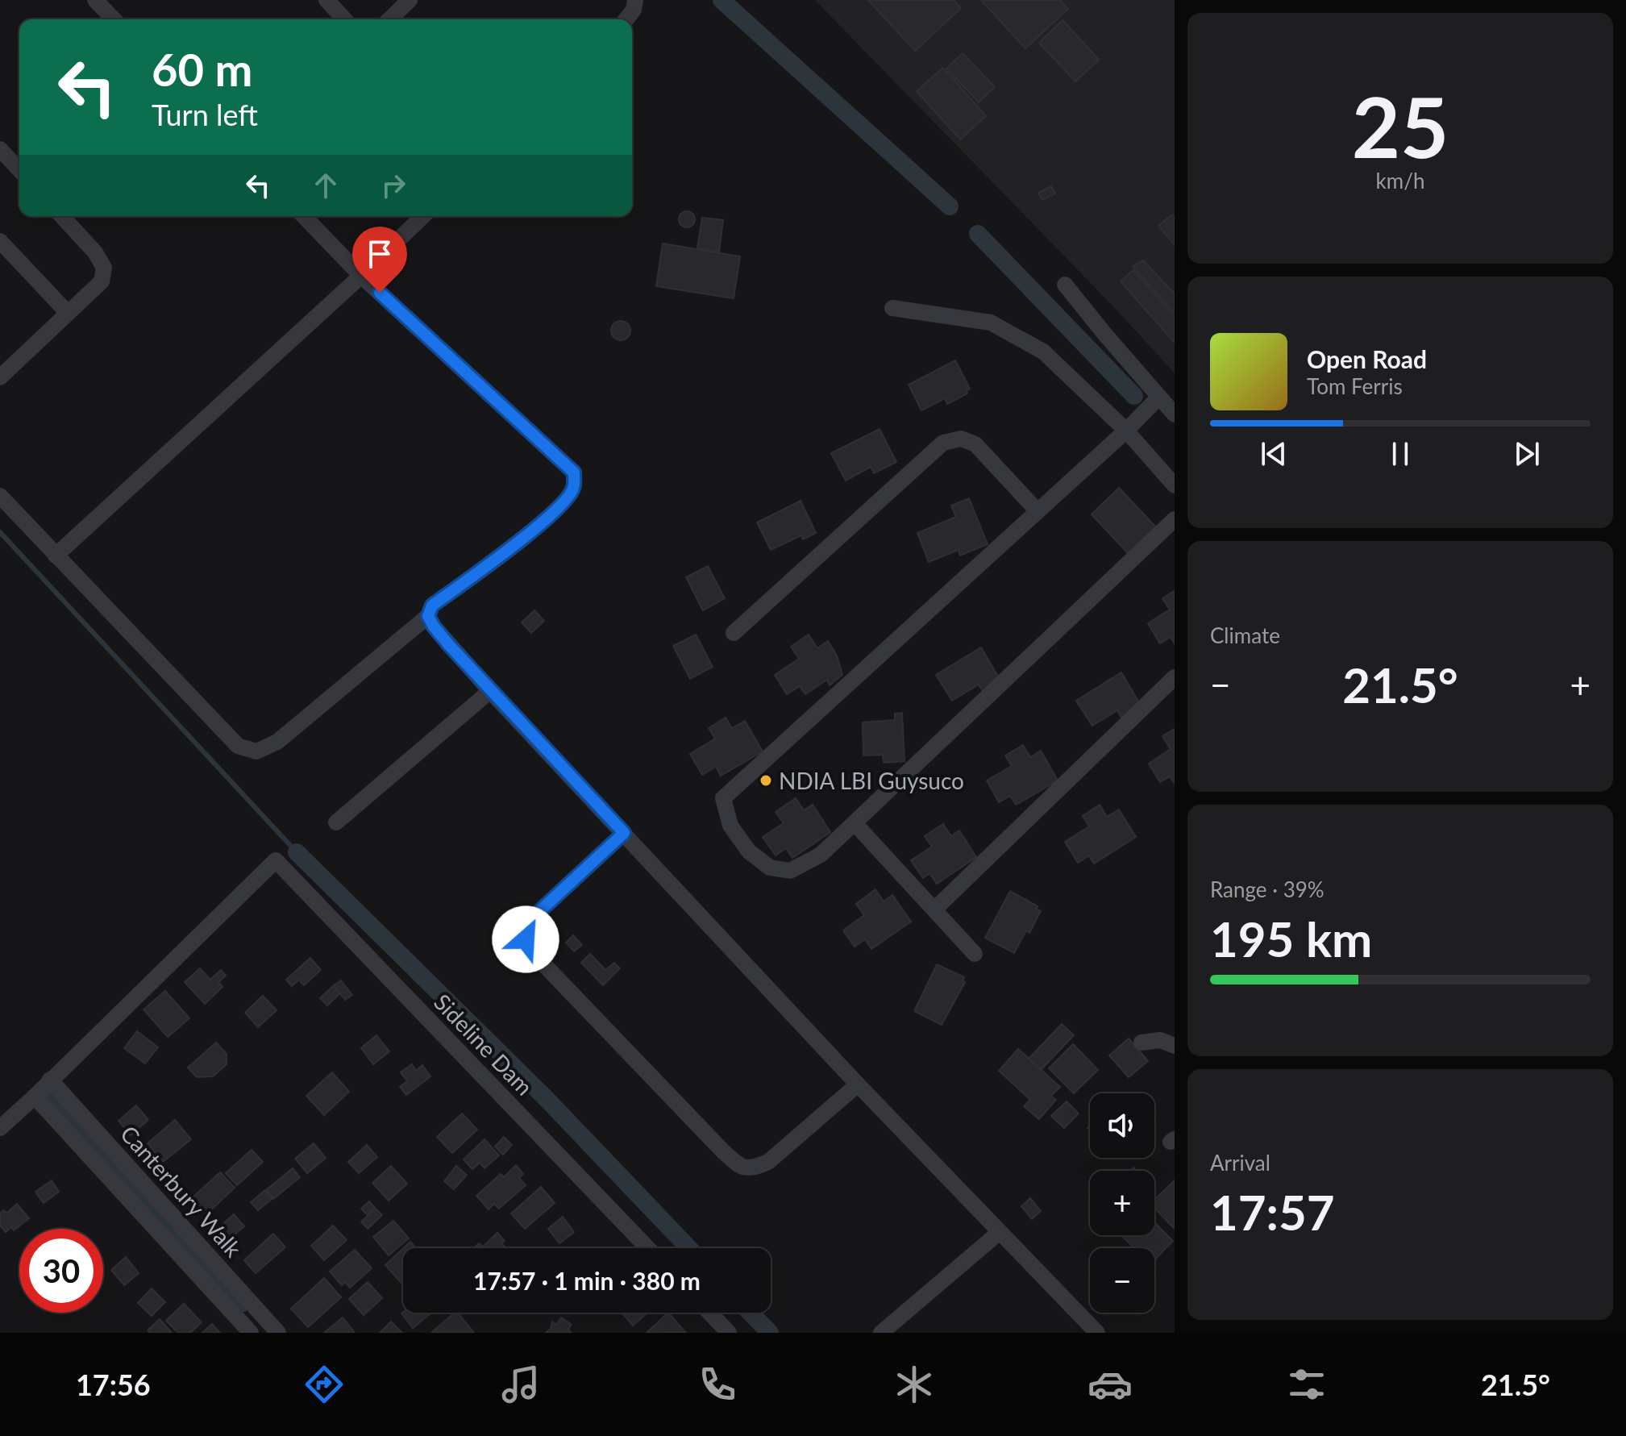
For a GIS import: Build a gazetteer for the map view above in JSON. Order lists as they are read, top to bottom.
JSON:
{
  "streets": {
    "street": ["Sideline Dam", "Canterbury Walk"]
  },
  "crossings": [
    ["Sideline Dam", "Canterbury Walk"]
  ],
  "places": ["NDIA LBI Guysuco"],
  "page": {
    "tile": [
      ["25", "km/h"],
      "Climate",
      ["Range · 39%", "195 km"],
      ["Arrival", "17:57"]
    ],
    "turn": ["60 m", "Turn left"],
    "song": ["Open Road", "Tom Ferris"],
    "heat": ["−", "21.5°", "+"],
    "map_buttons": ["+", "−"],
    "limit": "30",
    "trip": "17:57 · 1 min · 380 m",
    "tabs": ["17:56", "21.5°"]
  }
}
